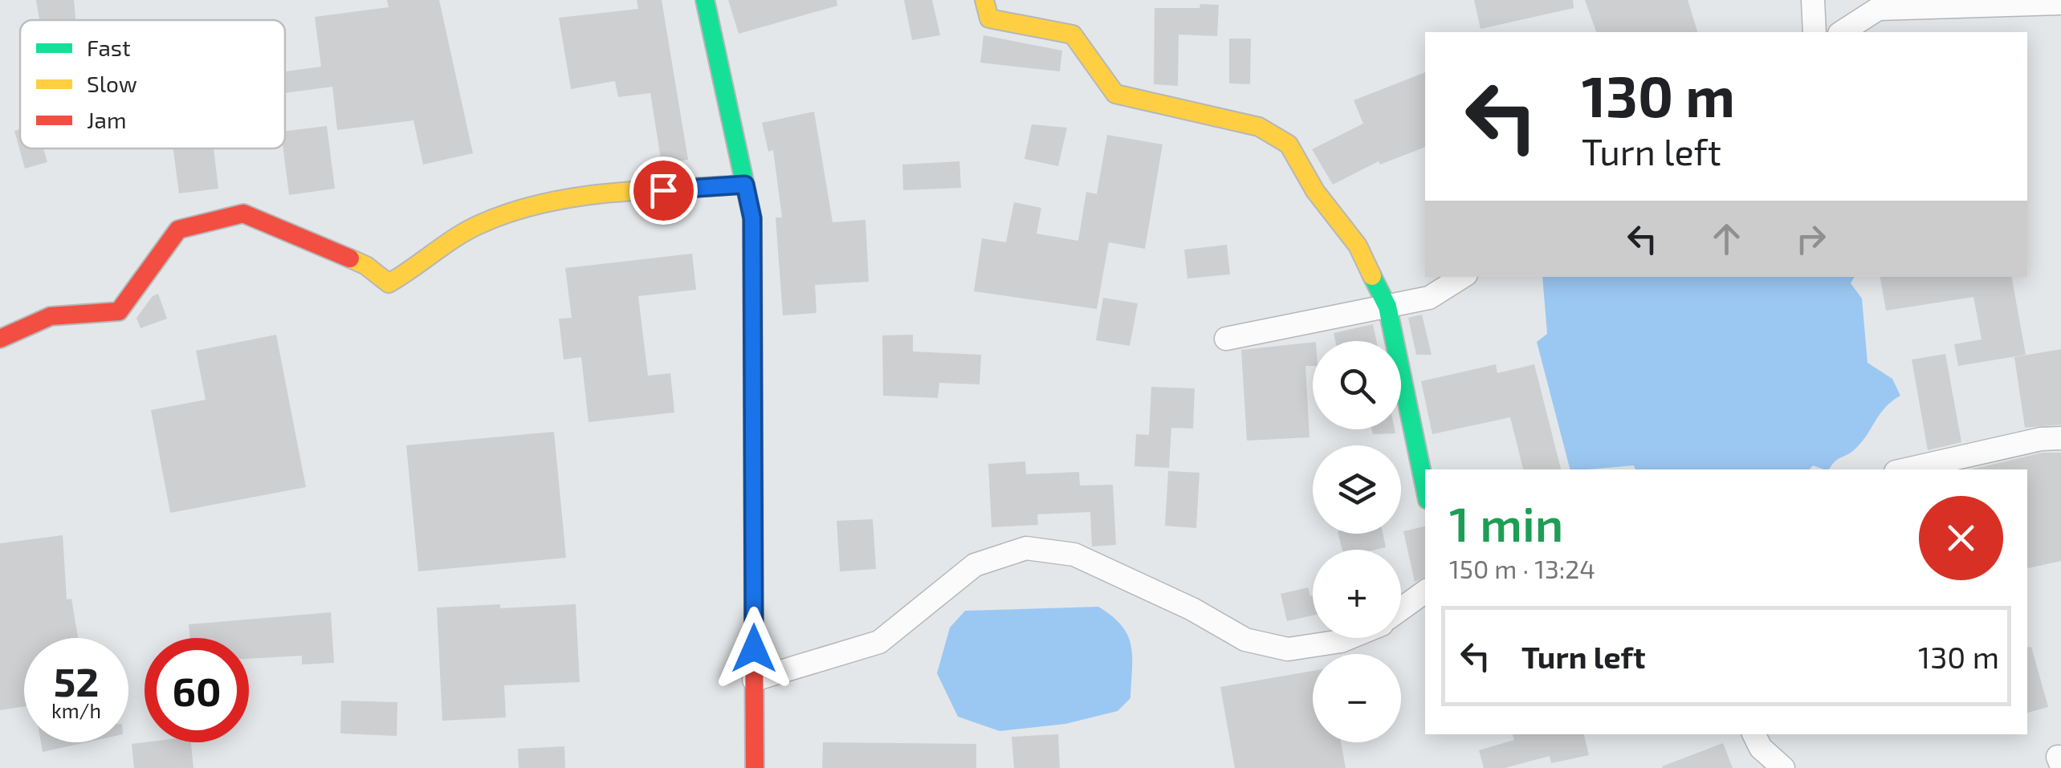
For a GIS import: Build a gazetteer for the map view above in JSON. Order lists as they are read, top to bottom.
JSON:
{
  "legend": ["Fast", "Slow", "Jam"],
  "page": {
    "turn": ["130 m", "Turn left"],
    "map_buttons": ["+", "−"],
    "heading": ["1 min", "150 m · 13:24"],
    "list": [
      {
        "name": "Turn left",
        "value": "130 m"
      }
    ],
    "speed": "52 km/h",
    "limit": "60"
  }
}
